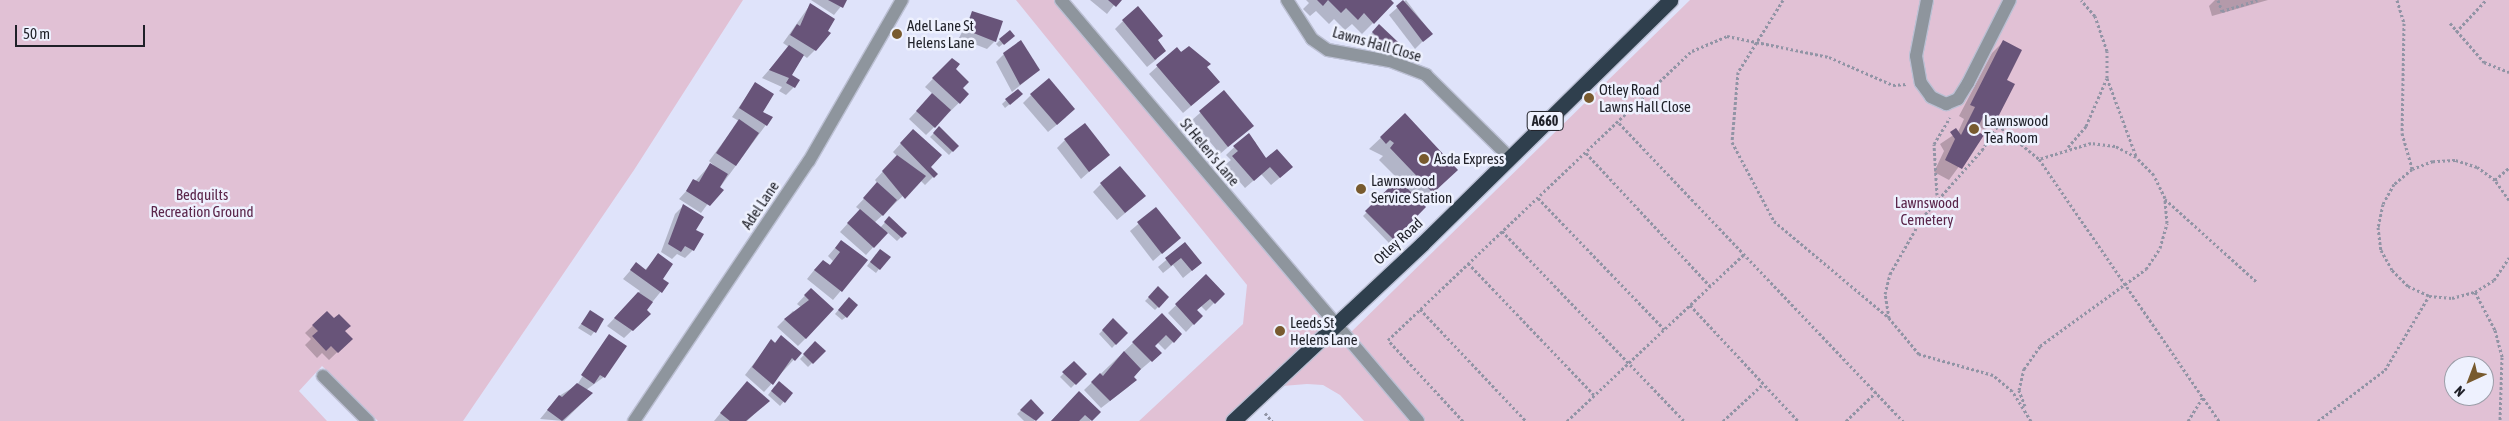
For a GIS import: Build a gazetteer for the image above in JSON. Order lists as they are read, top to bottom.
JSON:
{
  "streets": {
    "highway": ["A660", "Otley Road"],
    "street": ["Lawns Hall Close", "St Helen's Lane", "Adel Lane"]
  },
  "crossings": [
    ["Lawns Hall Close", "Otley Road"],
    ["St Helen's Lane", "Otley Road"]
  ],
  "parks": ["Bedquilts Recreation Ground", "Lawnswood Cemetery"],
  "places": [
    "Adel Lane St Helens Lane",
    "Otley Road Lawns Hall Close",
    "Lawnswood Tea Room",
    "Asda Express",
    "Lawnswood Service Station",
    "Leeds St Helens Lane"
  ],
  "scale_bar": "50 m",
  "north": "bottom left"
}
